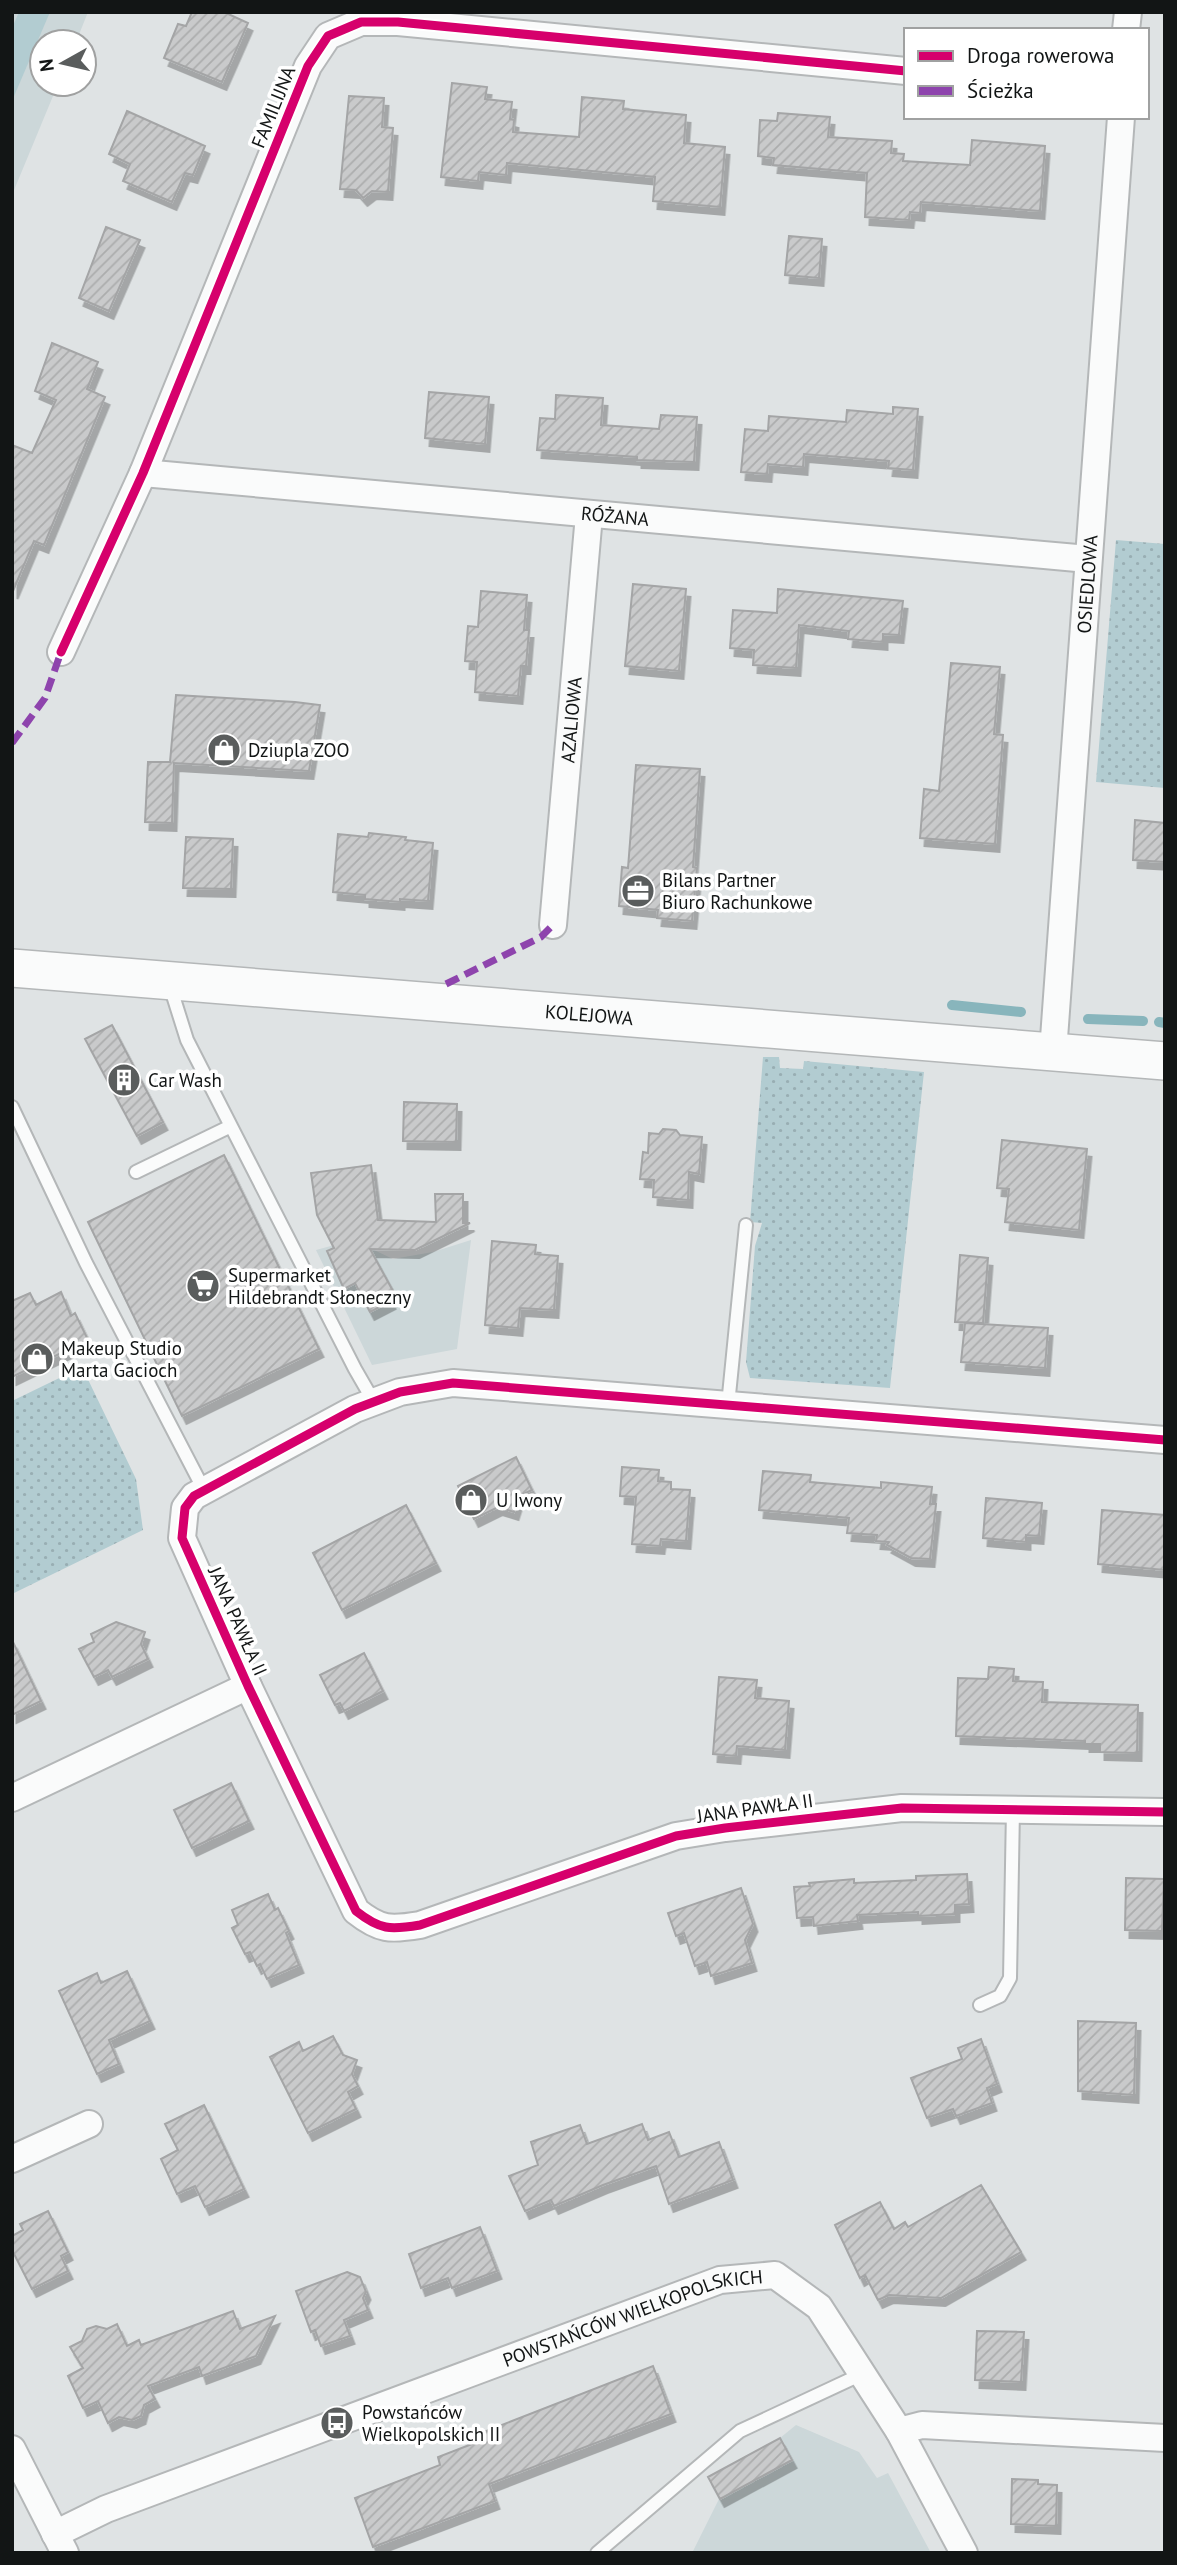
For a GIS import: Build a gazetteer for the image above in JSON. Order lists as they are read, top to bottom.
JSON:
{
  "streets": {
    "street": [
      "FAMILIJNA",
      "RÓŻANA",
      "OSIEDLOWA",
      "AZALIOWA",
      "KOLEJOWA",
      "JANA PAWŁA II",
      "POWSTAŃCÓW WIELKOPOLSKICH"
    ]
  },
  "crossings": [
    ["FAMILIJNA", "RÓŻANA"],
    ["RÓŻANA", "OSIEDLOWA"],
    ["RÓŻANA", "AZALIOWA"],
    ["OSIEDLOWA", "KOLEJOWA"]
  ],
  "places": {
    "shop": ["Dziupla ZOO", "Makeup Studio Marta Gacioch", "U Iwony"],
    "office": ["Bilans Partner Biuro Rachunkowe"],
    "building": ["Car Wash"],
    "supermarket": ["Supermarket Hildebrandt Słoneczny"],
    "bus stop": ["Powstańców Wielkopolskich II"]
  },
  "legend": ["Droga rowerowa", "Ścieżka"],
  "north": "left"
}
